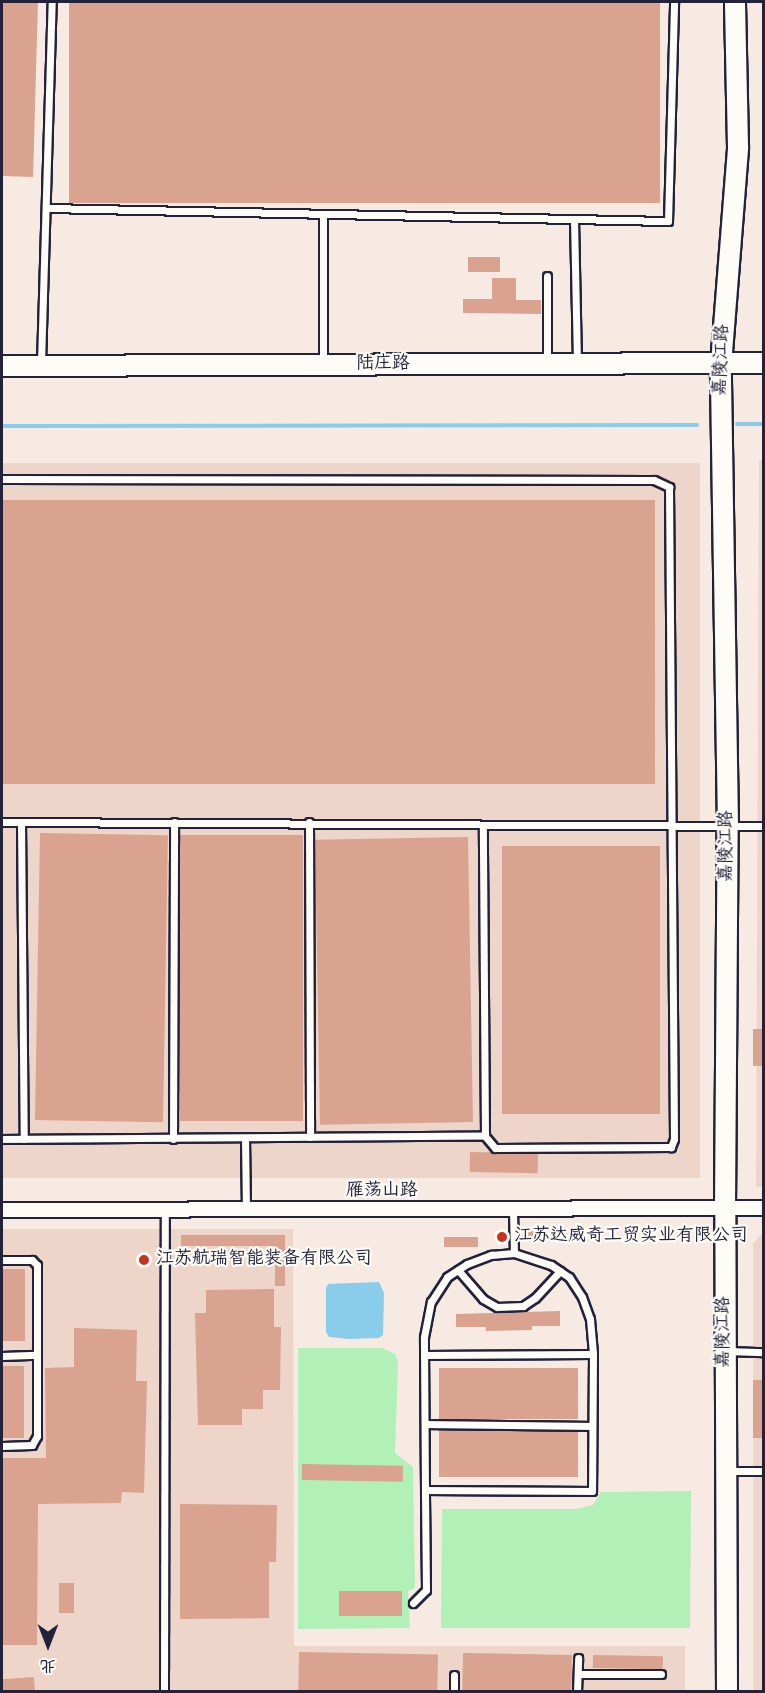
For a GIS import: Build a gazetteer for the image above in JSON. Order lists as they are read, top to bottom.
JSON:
{
  "streets": {
    "street": ["嘉陵江路", "陆庄路", "雁荡山路"]
  },
  "crossings": [
    ["嘉陵江路", "陆庄路"],
    ["嘉陵江路", "雁荡山路"]
  ],
  "places": ["江苏达威奇工贸实业有限公司", "江苏航瑞智能装备有限公司"],
  "north": "bottom"
}
